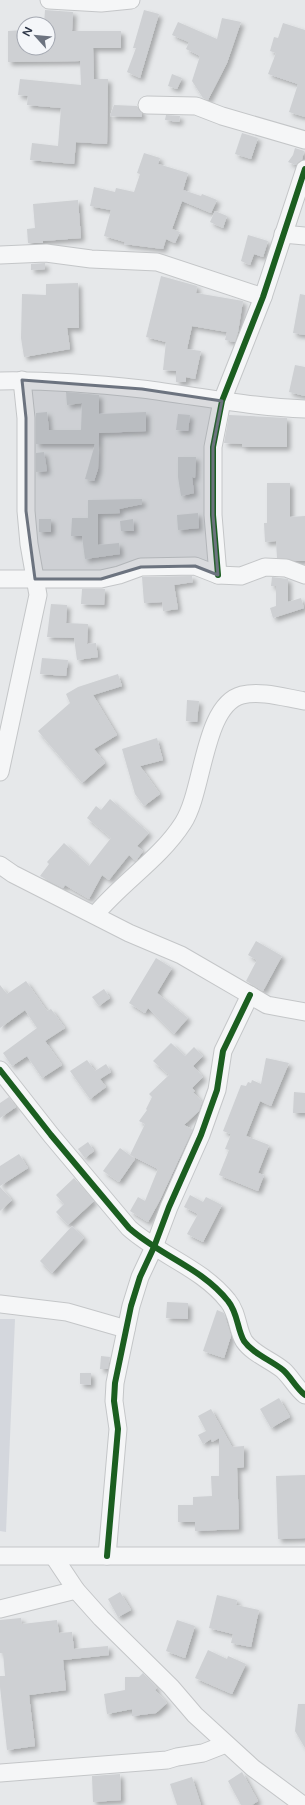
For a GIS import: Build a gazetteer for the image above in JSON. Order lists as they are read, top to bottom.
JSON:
{
  "north": "top left"
}
